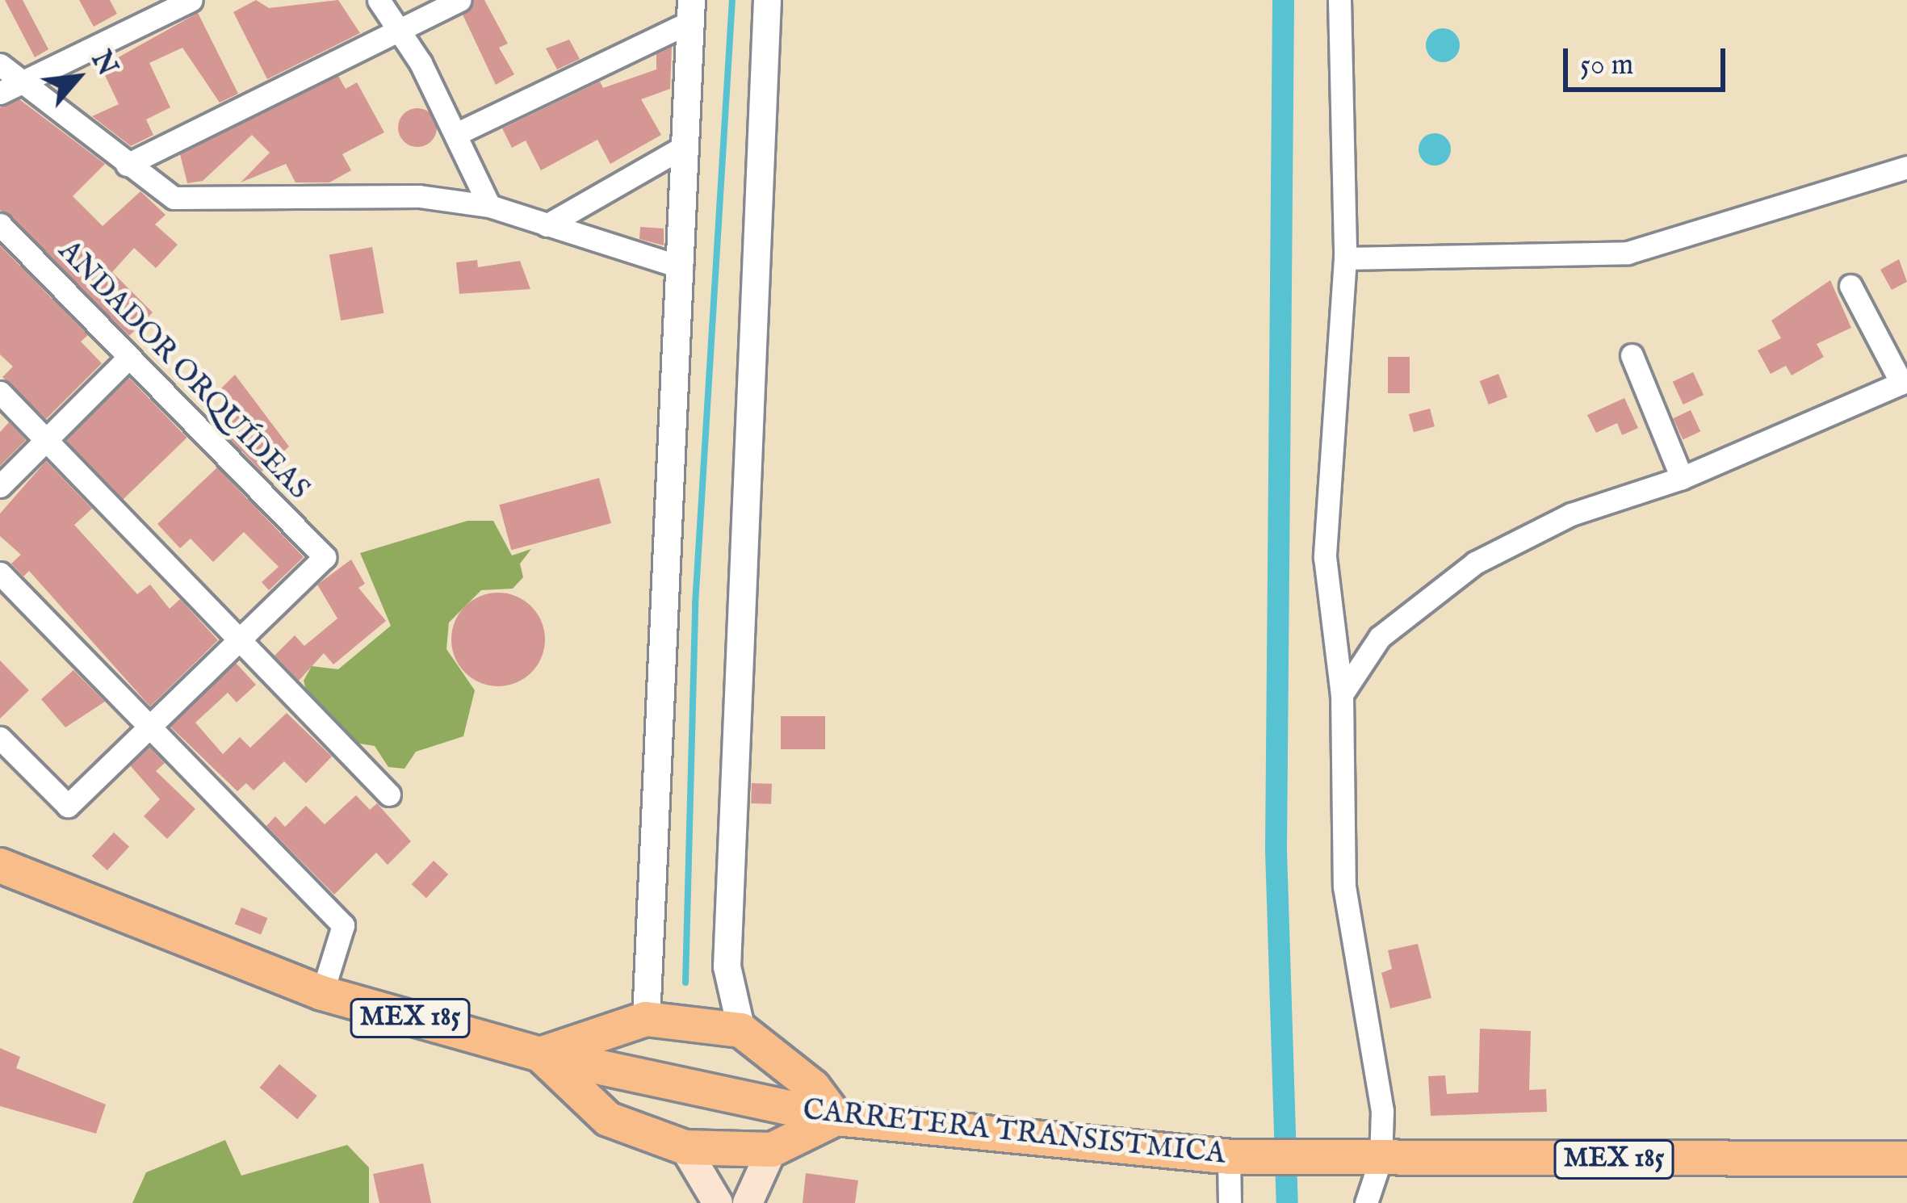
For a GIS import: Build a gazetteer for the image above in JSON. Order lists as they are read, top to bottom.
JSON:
{
  "streets": {
    "main road": ["MEX 185", "CARRETERA TRANSISTMICA"],
    "street": ["ANDADOR ORQUÍDEAS"]
  },
  "crossings": [
    ["MEX 185", "CARRETERA TRANSISTMICA"]
  ],
  "scale_bar": "50 m",
  "north": "top right"
}
